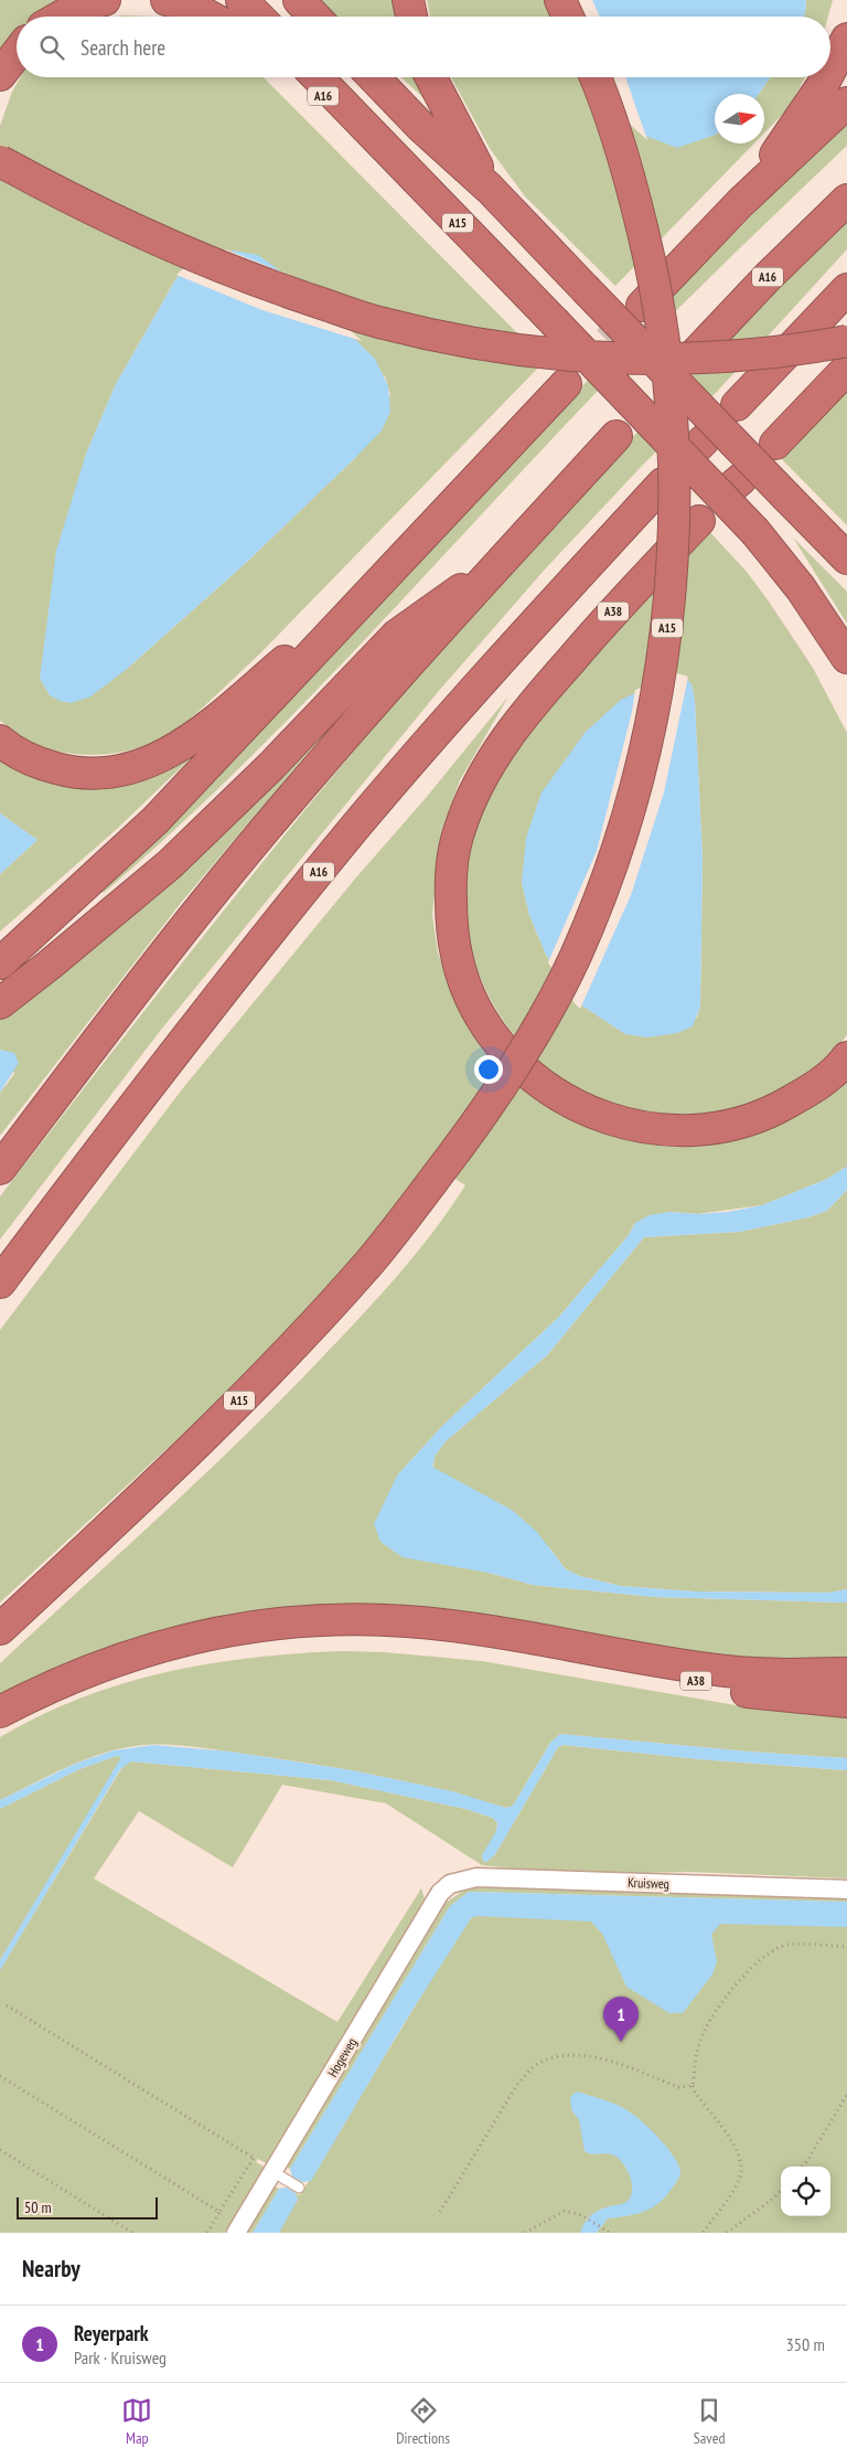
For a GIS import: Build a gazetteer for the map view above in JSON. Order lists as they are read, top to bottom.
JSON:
{
  "streets": {
    "highway": ["A16", "A15", "A38"],
    "street": ["Kruisweg", "Hogeweg"]
  },
  "crossings": [
    ["A16", "A15"],
    ["Kruisweg", "Hogeweg"]
  ],
  "scale_bar": "50 m",
  "north": "right",
  "page": {
    "search": "Search here",
    "pins": "1",
    "scale": "50 m",
    "heading": "Nearby",
    "list": [
      {
        "mark": "1",
        "name": "Reyerpark",
        "note": "Park · Kruisweg",
        "value": "350 m"
      }
    ],
    "nav": ["Map", "Directions", "Saved"]
  }
}
